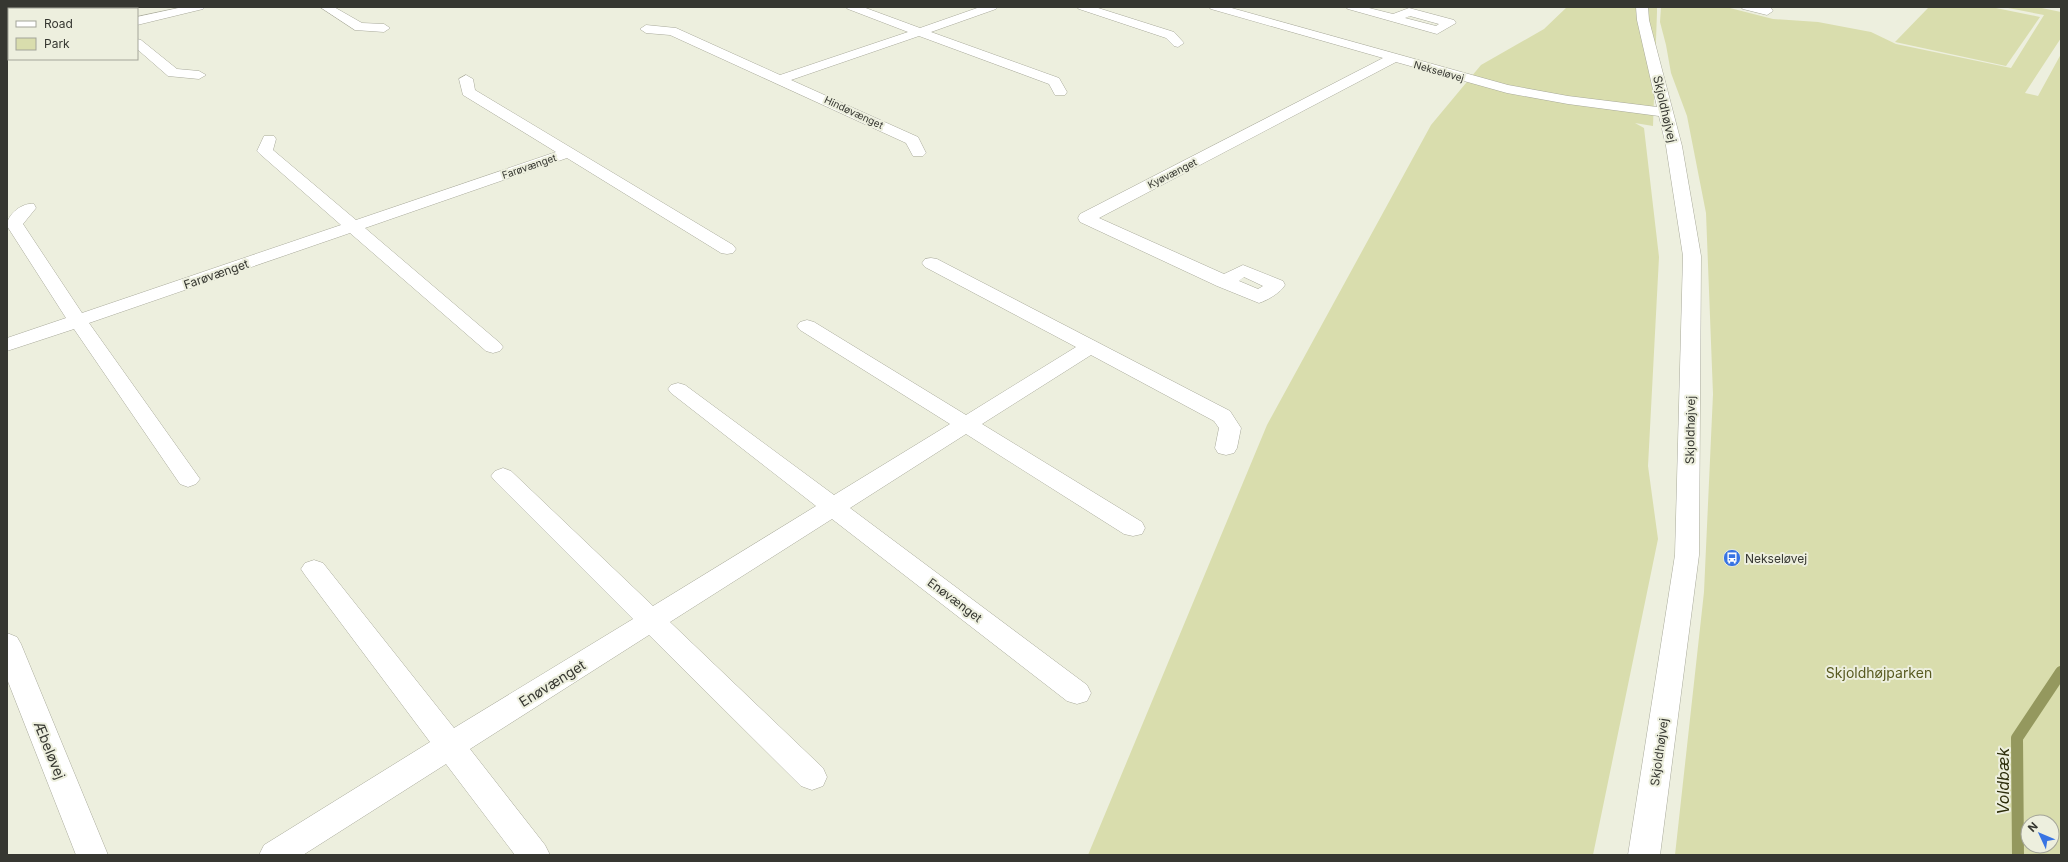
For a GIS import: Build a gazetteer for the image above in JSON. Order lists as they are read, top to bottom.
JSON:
{
  "streets": {
    "street": [
      "Nekseløvej",
      "Skjoldhøjvej",
      "Hindøvænget",
      "Farøvænget",
      "Kyøvænget",
      "Enøvænget",
      "Æbeløvej"
    ]
  },
  "crossings": [
    ["Nekseløvej", "Skjoldhøjvej"],
    ["Nekseløvej", "Kyøvænget"]
  ],
  "water": ["Voldbæk"],
  "parks": ["Skjoldhøjparken"],
  "places": {
    "bus stop": ["Nekseløvej"]
  },
  "legend": ["Road", "Park"],
  "north": "top left"
}
